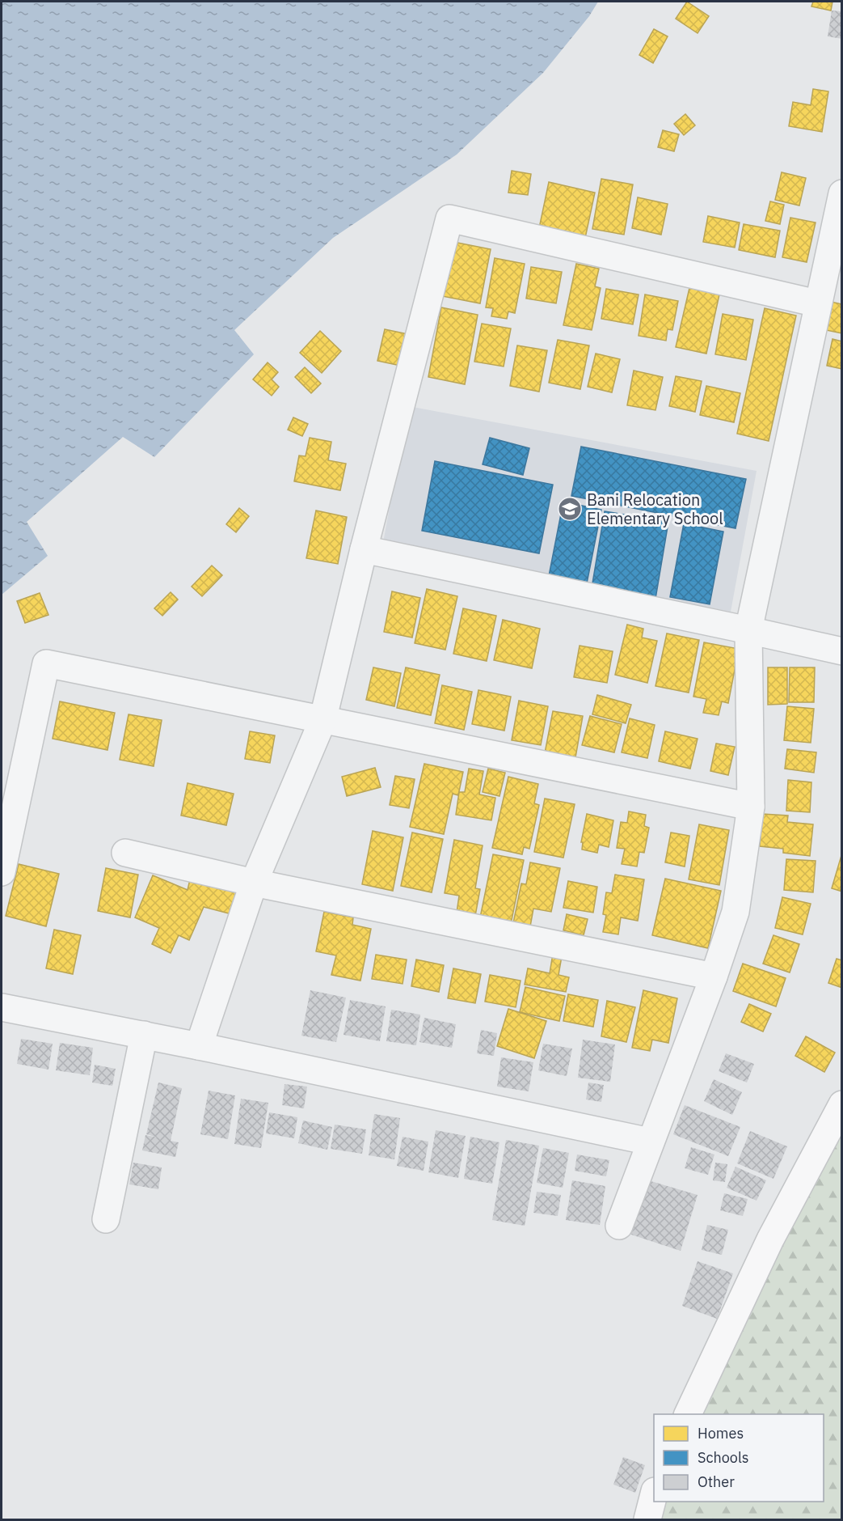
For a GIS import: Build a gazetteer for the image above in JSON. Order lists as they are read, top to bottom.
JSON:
{
  "places": {
    "school or university": ["Bani Relocation Elementary School"]
  },
  "legend": ["Homes", "Schools", "Other"]
}
